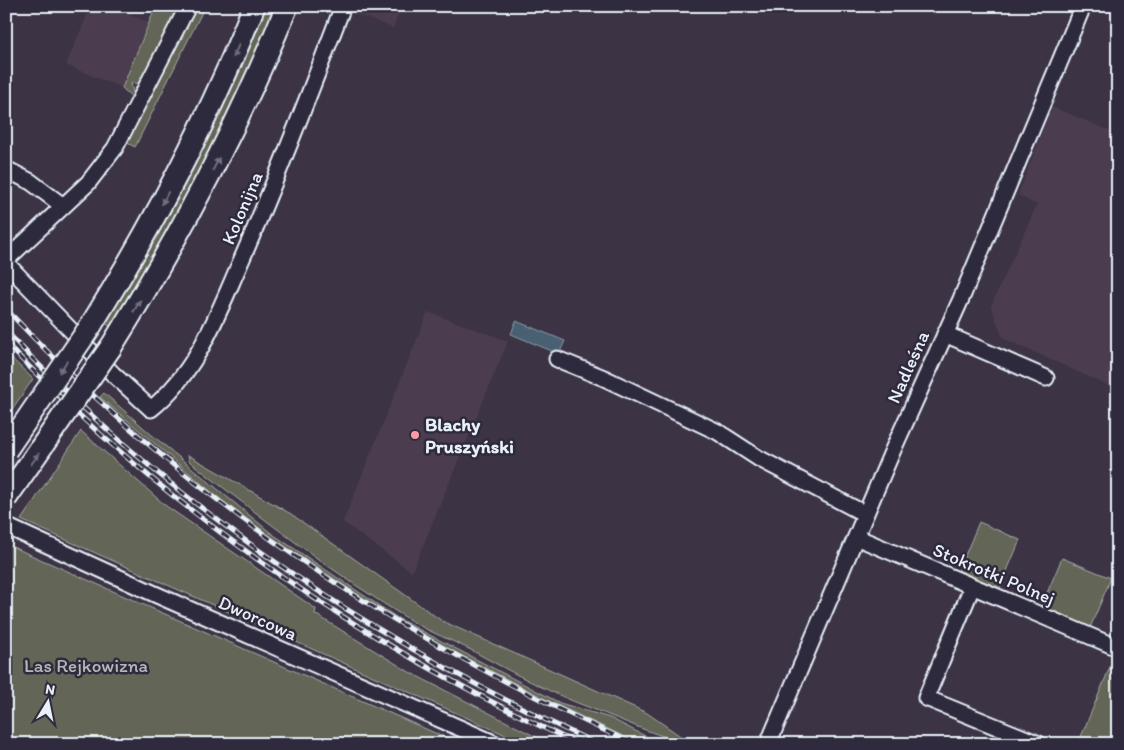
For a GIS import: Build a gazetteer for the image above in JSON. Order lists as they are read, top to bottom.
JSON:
{
  "streets": {
    "street": [
      "Kolonijna",
      "Nadleśna",
      "Stokrotki Polnej",
      "Dworcowa"
    ]
  },
  "crossings": [
    ["Nadleśna", "Stokrotki Polnej"]
  ],
  "parks": ["Las Rejkowizna"],
  "places": ["Blachy Pruszyński"],
  "north": "top"
}
